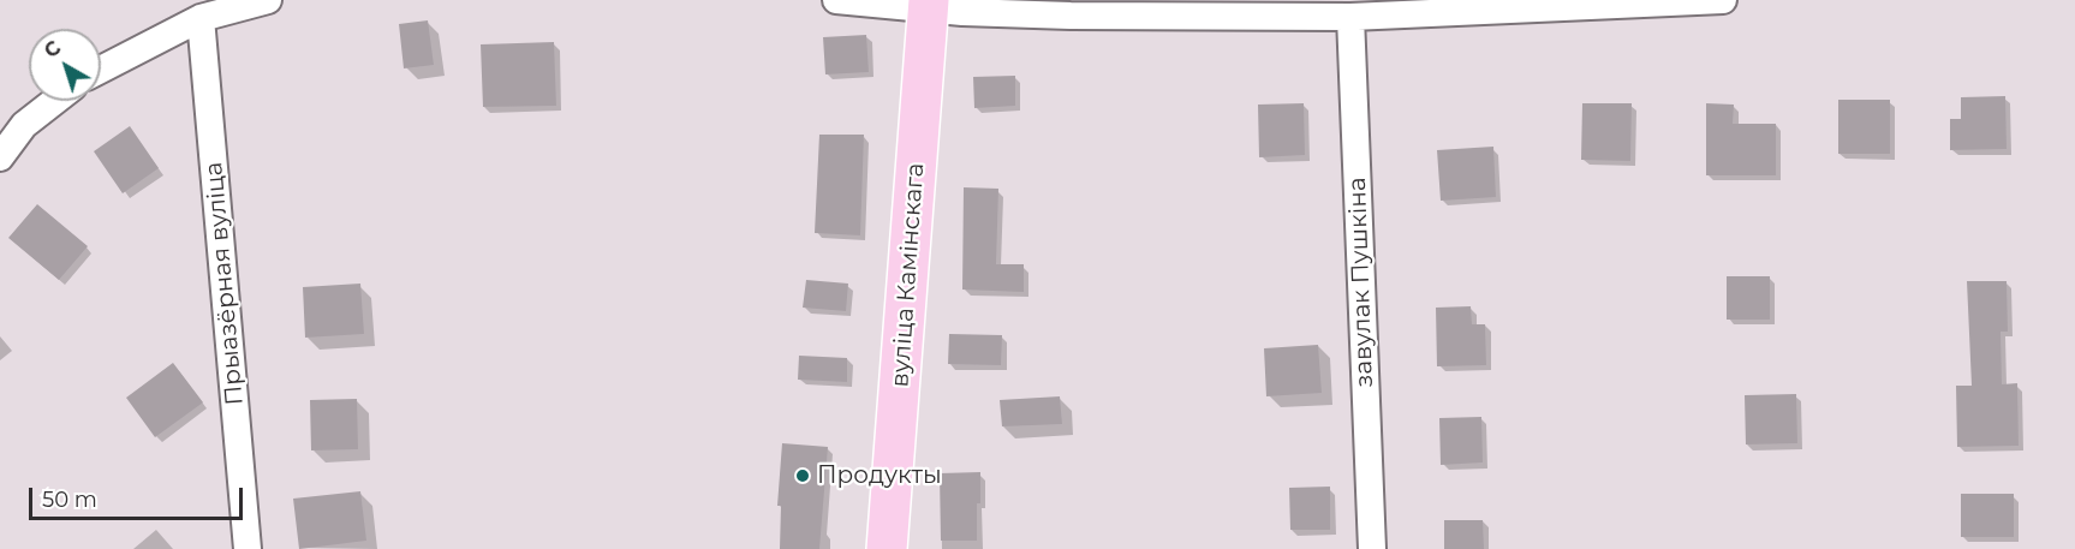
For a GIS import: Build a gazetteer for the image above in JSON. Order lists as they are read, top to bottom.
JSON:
{
  "streets": {
    "main road": ["вуліца Камінскага"],
    "street": ["завулак Пушкіна", "Прыазёрная вуліца"]
  },
  "places": ["Продукты"],
  "scale_bar": "50 m",
  "north": "top left"
}
